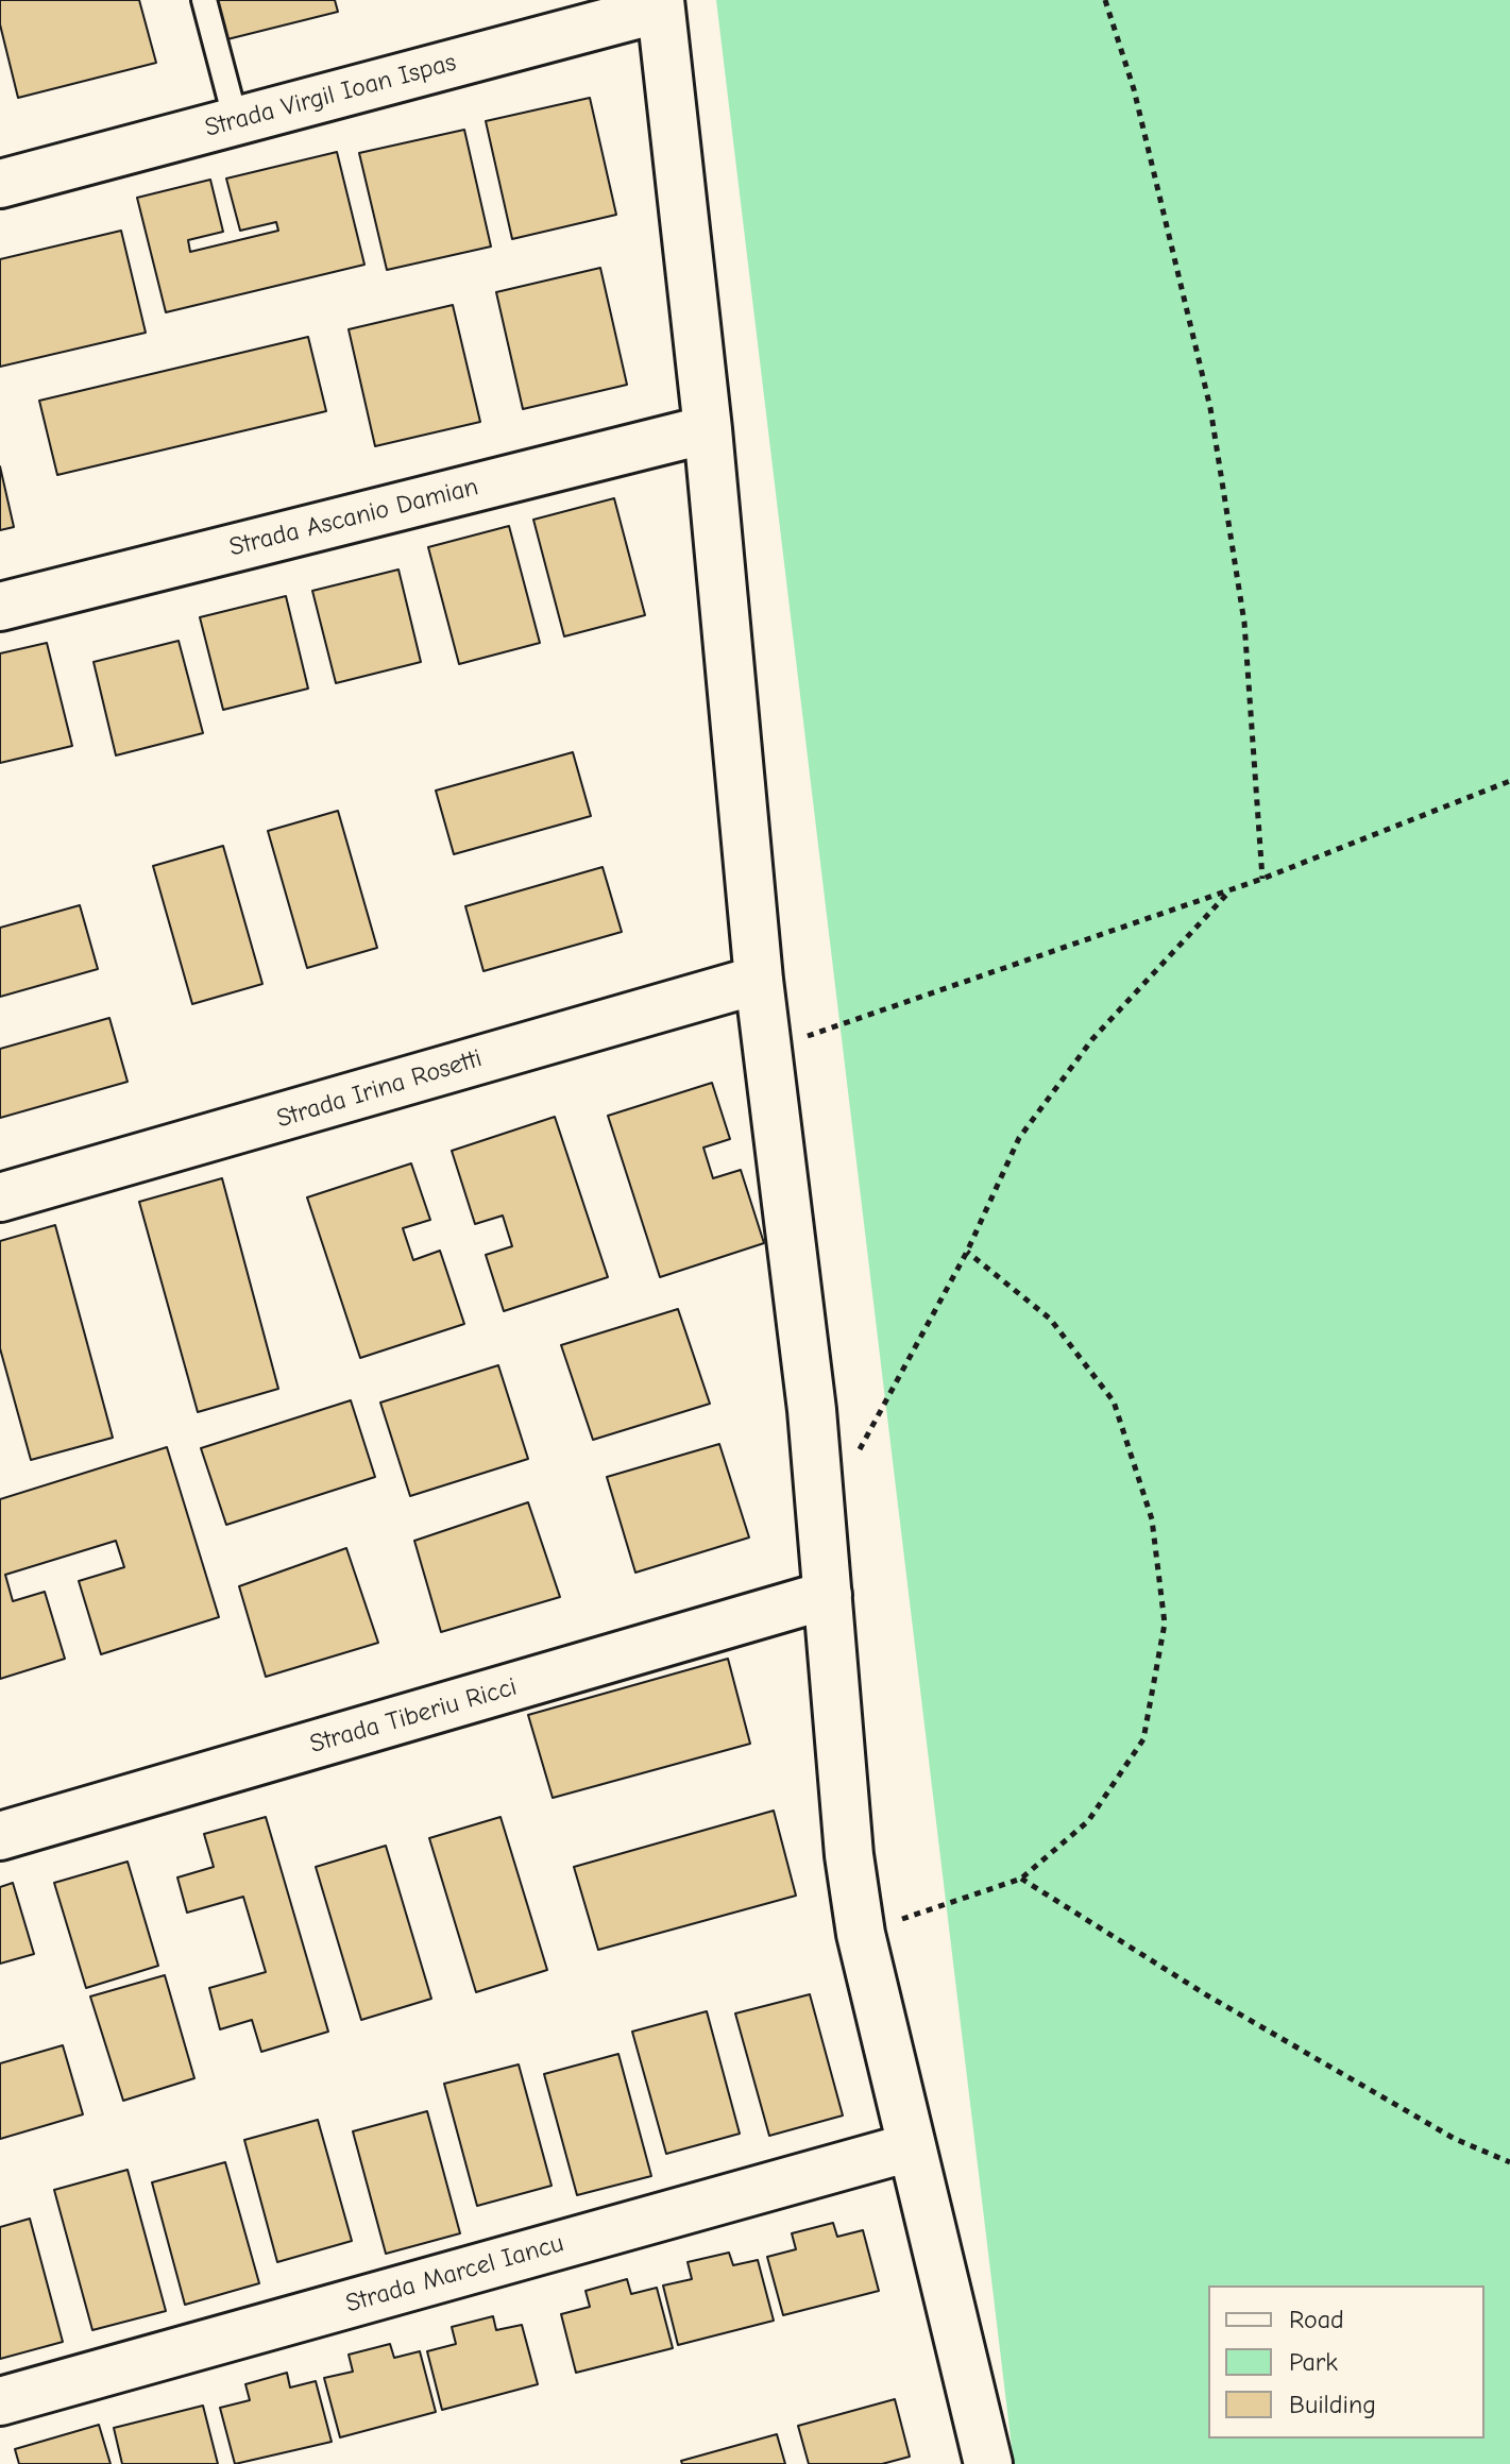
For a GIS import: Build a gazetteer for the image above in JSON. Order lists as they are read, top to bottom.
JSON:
{
  "streets": {
    "street": [
      "Strada Virgil Ioan Ispas",
      "Strada Ascanio Damian",
      "Strada Irina Rosetti",
      "Strada Tiberiu Ricci",
      "Strada Marcel Iancu"
    ]
  },
  "legend": ["Road", "Park", "Building"]
}
